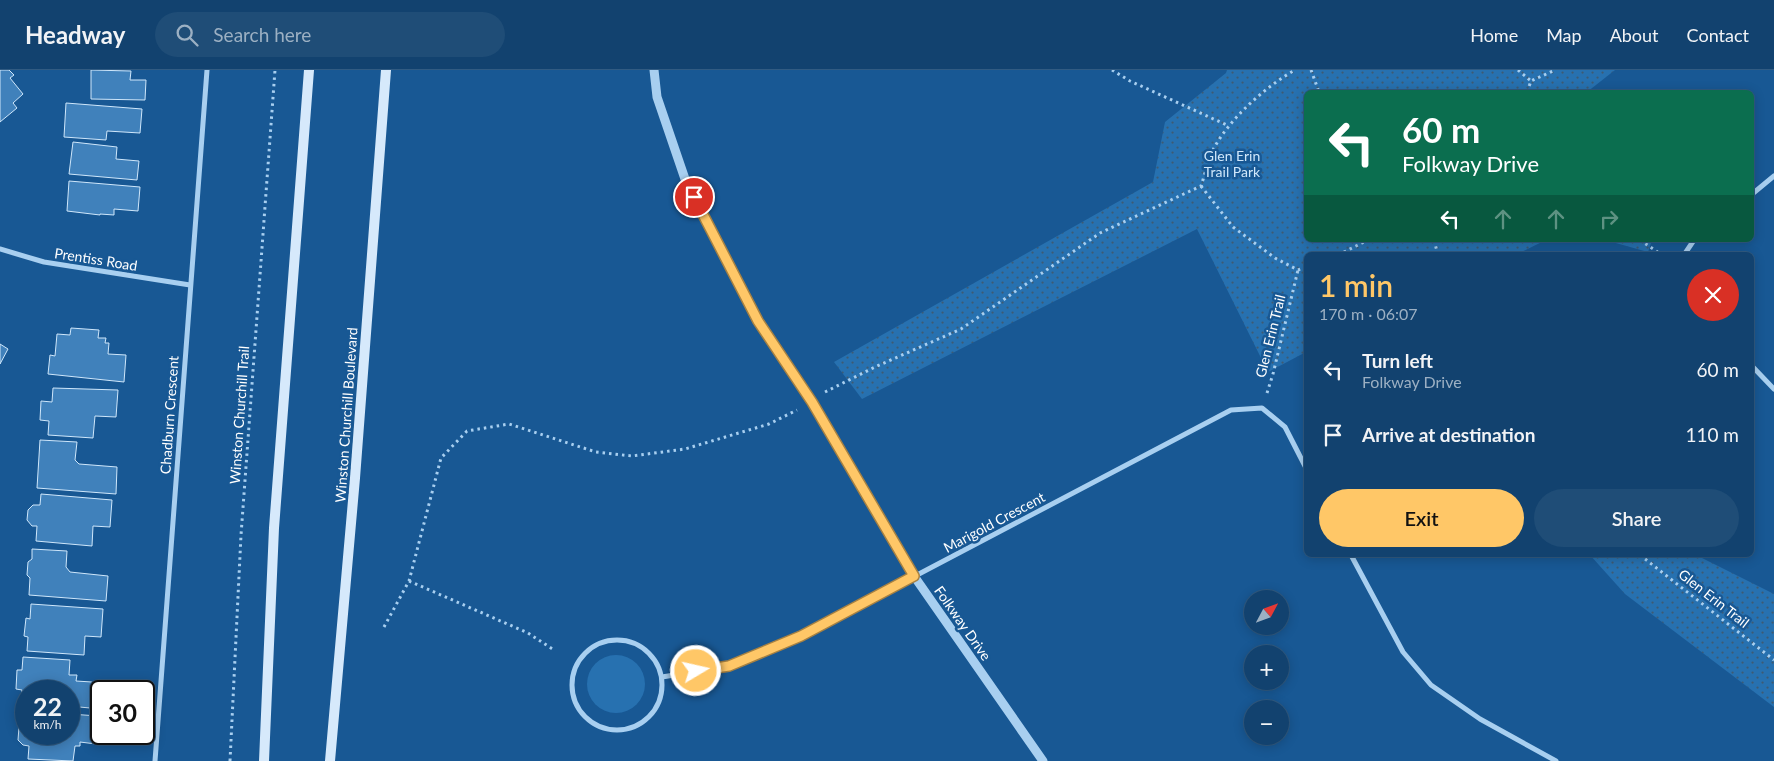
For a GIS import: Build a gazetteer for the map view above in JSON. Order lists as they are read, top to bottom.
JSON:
{
  "streets": {
    "main road": ["Winston Churchill Boulevard"],
    "street": [
      "Prentiss Road",
      "Chadburn Crescent",
      "Marigold Crescent",
      "Folkway Drive"
    ],
    "path": ["Glen Erin Trail", "Winston Churchill Trail"]
  },
  "crossings": [
    ["Prentiss Road", "Chadburn Crescent"],
    ["Glen Erin Trail", "Marigold Crescent"],
    ["Marigold Crescent", "Folkway Drive"]
  ],
  "parks": ["Glen Erin Trail Park"],
  "north": "top right",
  "page": {
    "header": "Headway",
    "search": "Search here",
    "nav": [
      "Home",
      "Map",
      "About",
      "Contact"
    ],
    "turn": ["60 m", "Folkway Drive"],
    "heading": ["1 min", "170 m · 06:07"],
    "list": [
      {
        "name": "Turn left",
        "note": "Folkway Drive",
        "value": "60 m"
      },
      {
        "name": "Arrive at destination",
        "value": "110 m"
      }
    ],
    "buttons": ["Exit", "Share"],
    "map_buttons": ["+", "−"],
    "speed": "22 km/h",
    "limit": "30"
  }
}
